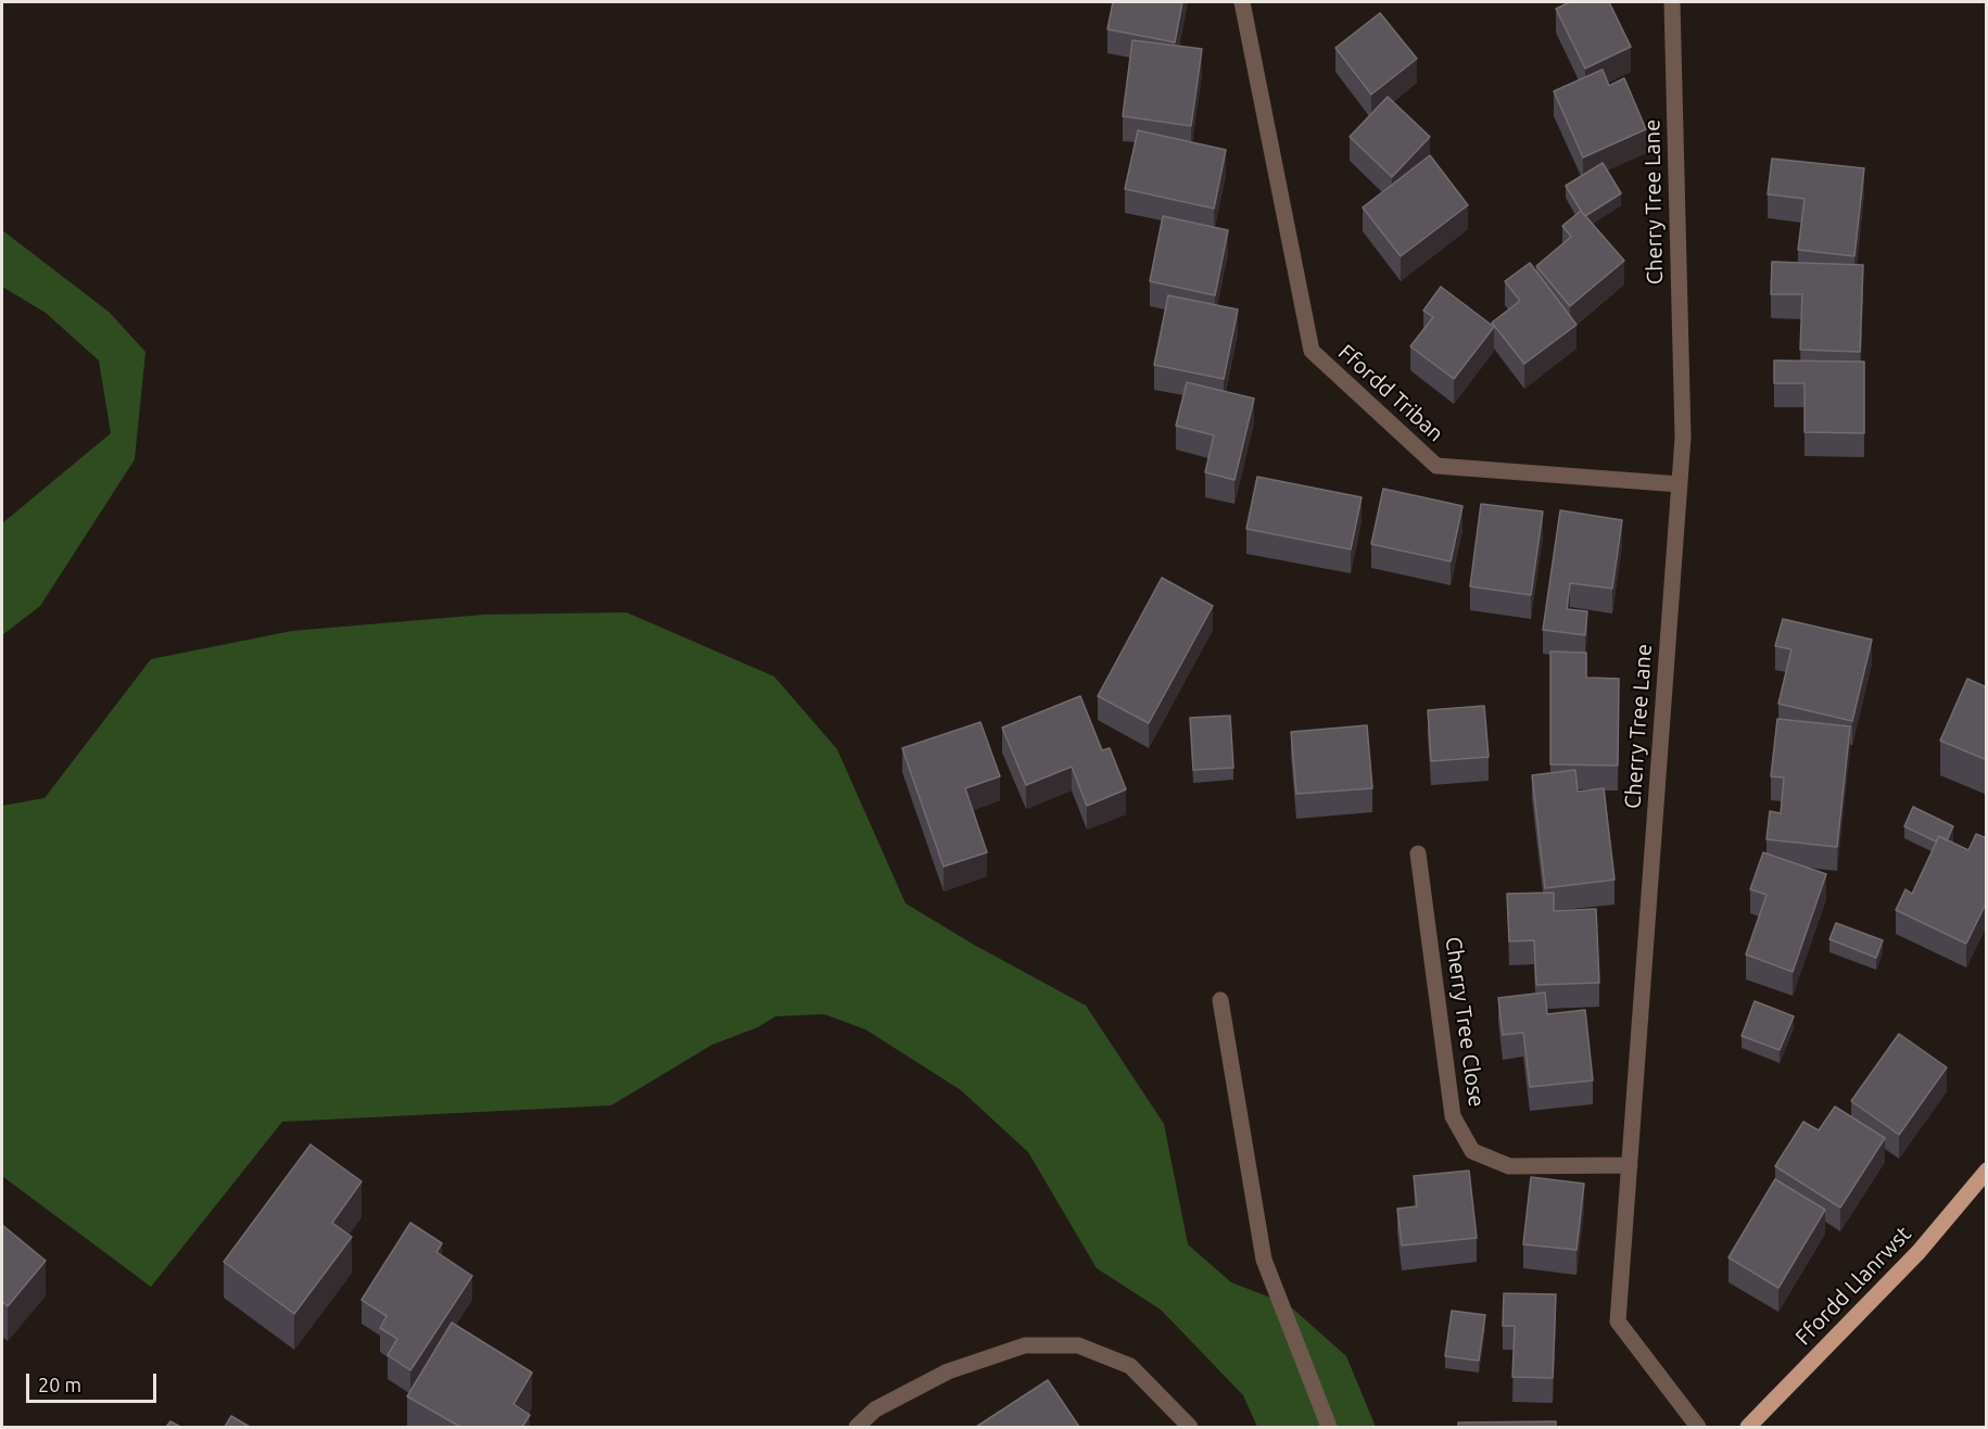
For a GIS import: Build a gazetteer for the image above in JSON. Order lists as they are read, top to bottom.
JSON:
{
  "streets": {
    "main road": ["Ffordd Llanrwst"],
    "street": ["Cherry Tree Lane", "Ffordd Triban", "Cherry Tree Close"]
  },
  "crossings": [
    ["Cherry Tree Lane", "Ffordd Triban"],
    ["Cherry Tree Lane", "Cherry Tree Close"]
  ],
  "scale_bar": "20 m"
}
